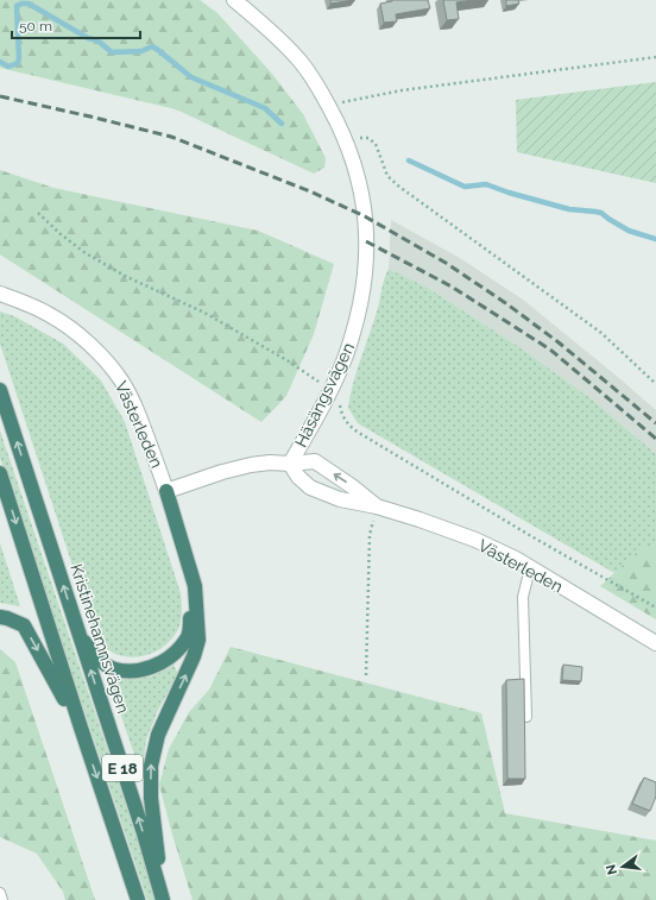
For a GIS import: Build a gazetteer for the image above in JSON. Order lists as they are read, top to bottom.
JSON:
{
  "streets": {
    "highway": ["Kristinehamnsvägen", "E 18"],
    "street": ["Häsängsvägen", "Västerleden"]
  },
  "crossings": [
    ["Häsängsvägen", "Västerleden"],
    ["Västerleden", "E 18"],
    ["Kristinehamnsvägen", "E 18"]
  ],
  "scale_bar": "50 m",
  "north": "left"
}
